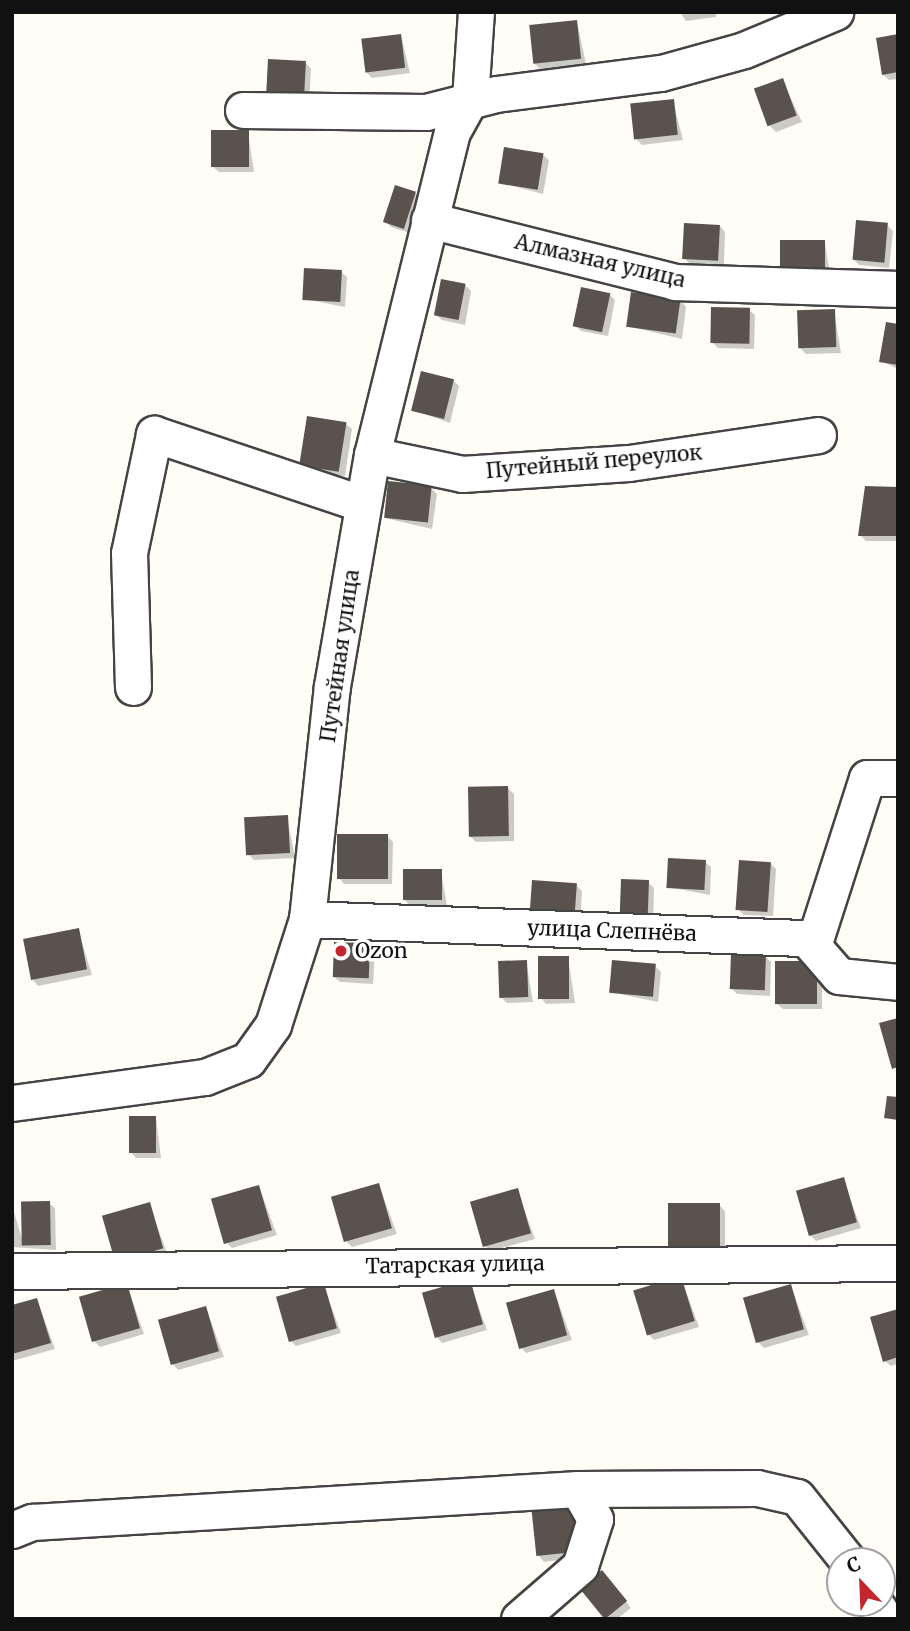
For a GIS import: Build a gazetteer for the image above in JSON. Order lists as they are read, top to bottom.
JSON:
{
  "streets": {
    "street": [
      "Алмазная улица",
      "Путейный переулок",
      "Путейная улица",
      "улица Слепнёва",
      "Татарская улица"
    ]
  },
  "crossings": [
    ["Алмазная улица", "Путейная улица"],
    ["Путейный переулок", "Путейная улица"],
    ["Путейная улица", "улица Слепнёва"]
  ],
  "places": ["Ozon"],
  "north": "top left"
}
